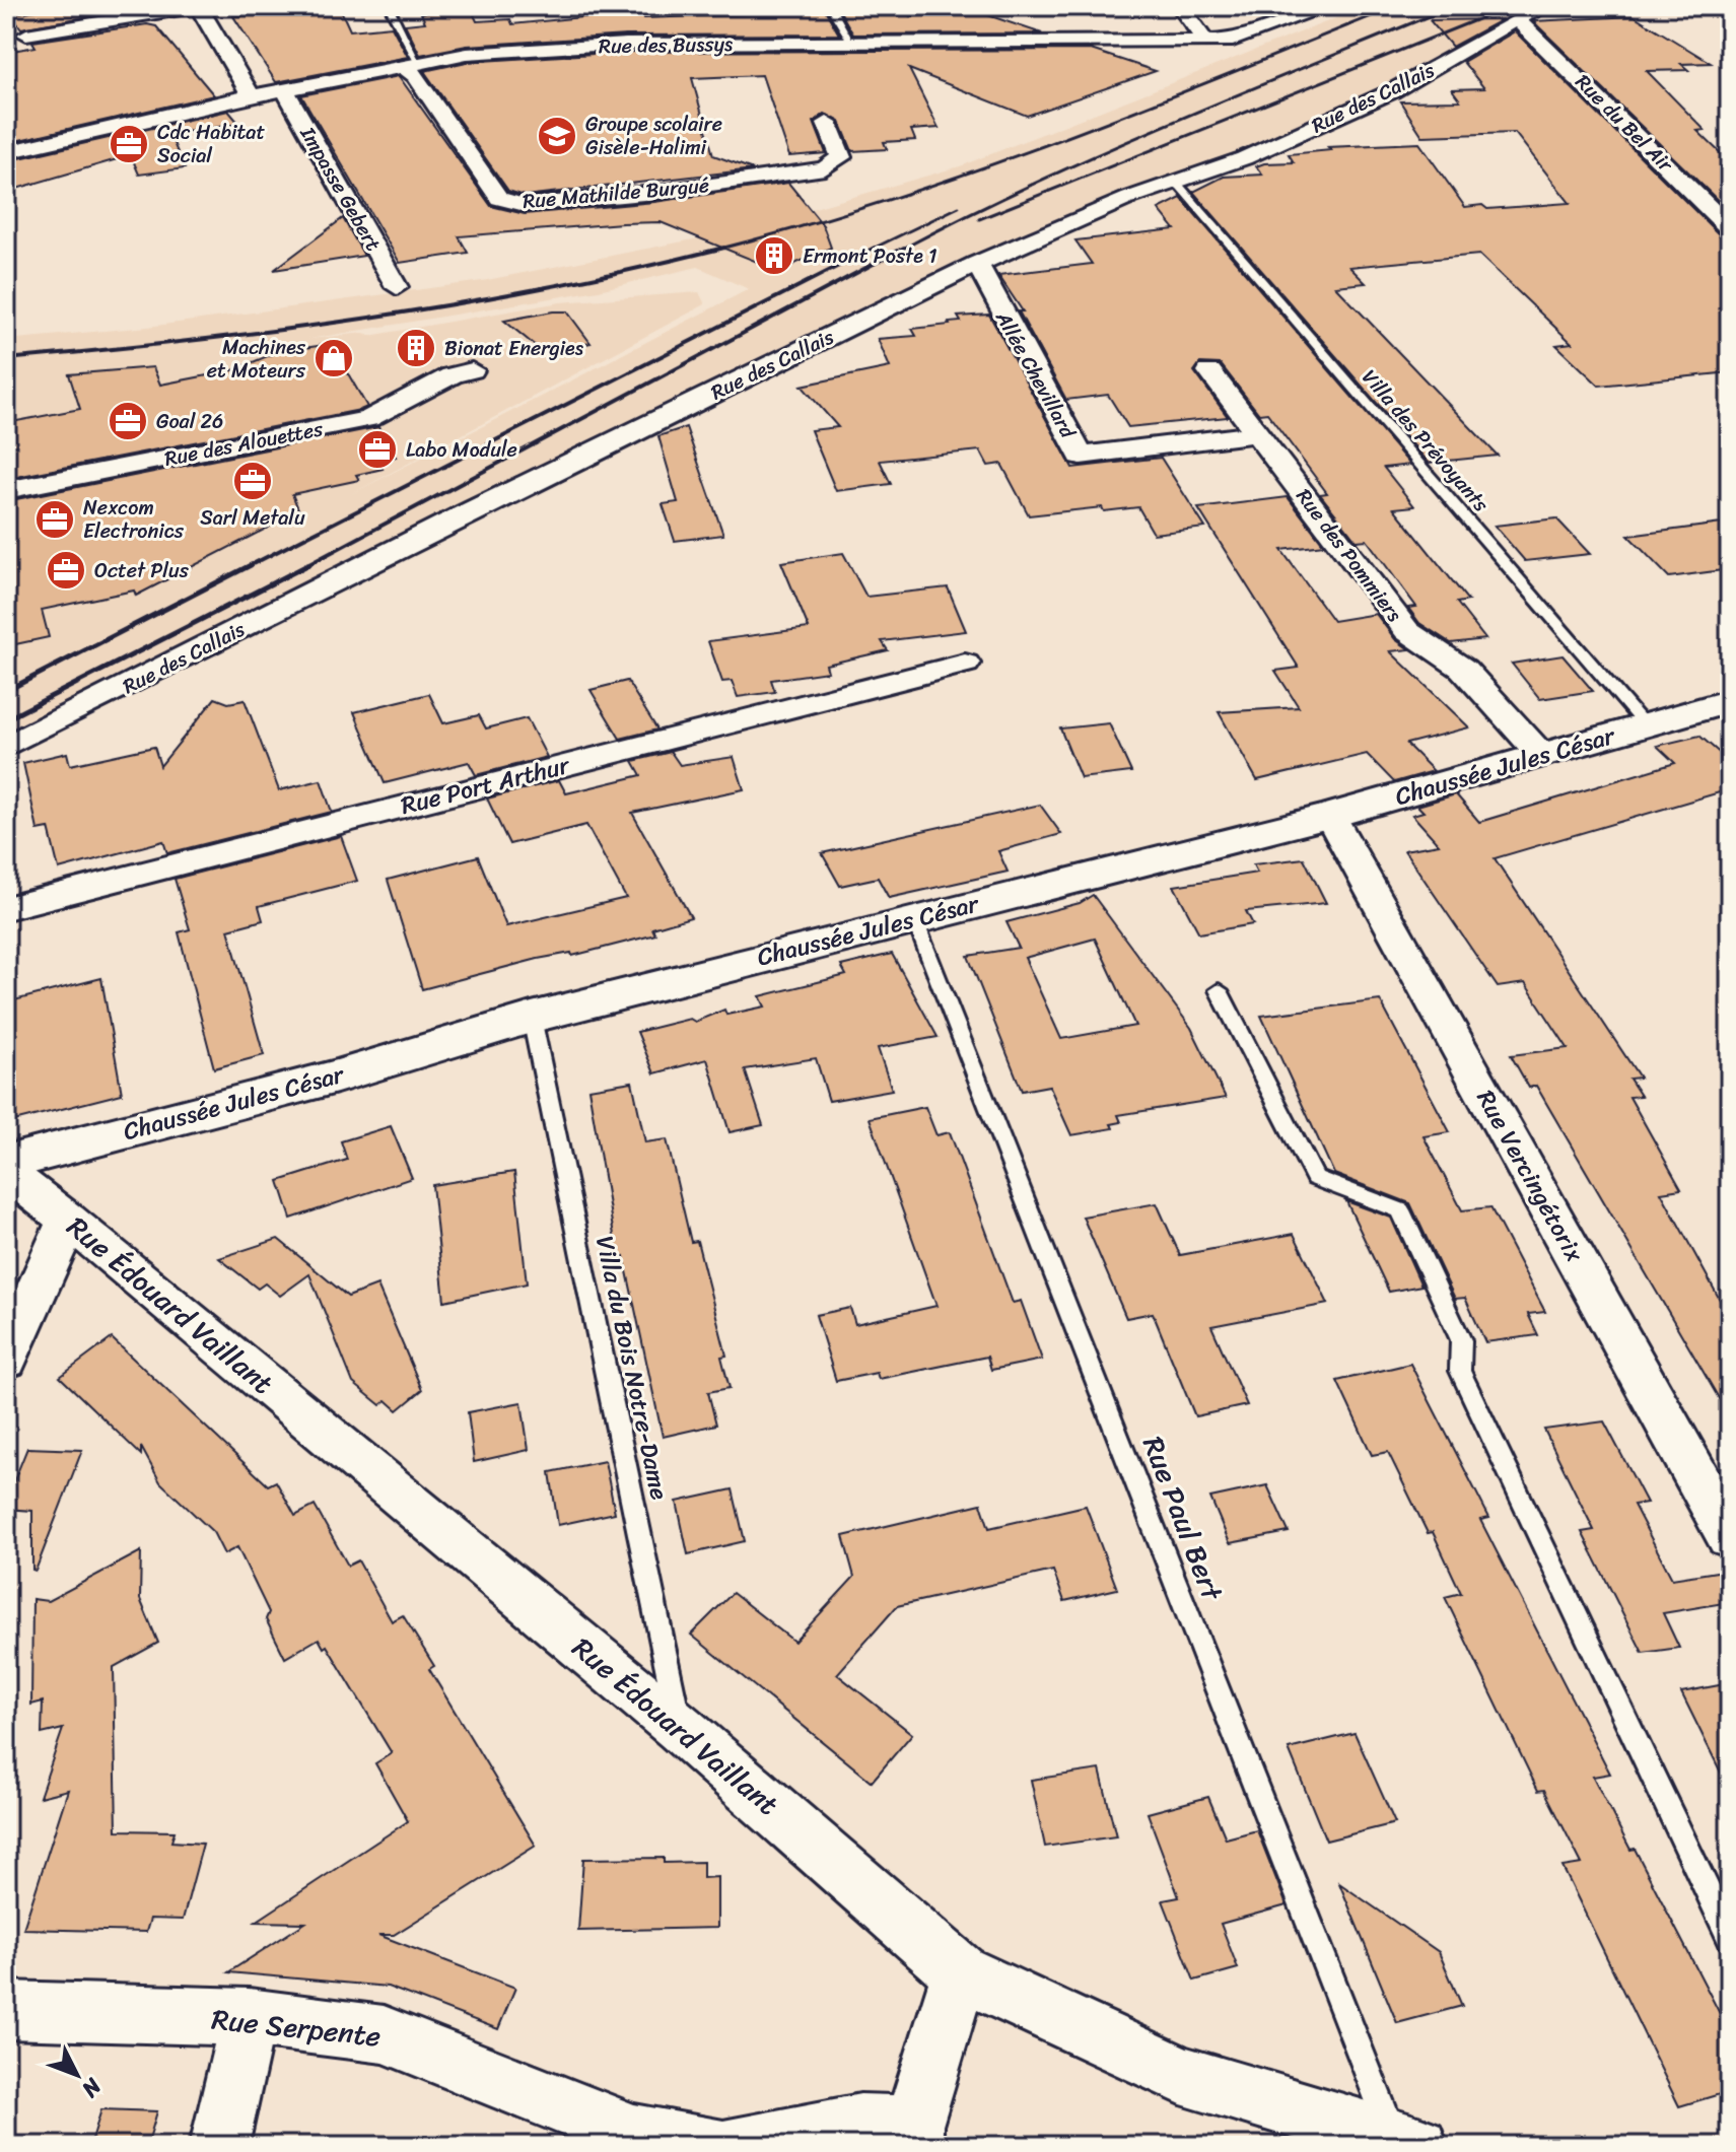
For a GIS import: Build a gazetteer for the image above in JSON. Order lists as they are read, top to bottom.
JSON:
{
  "streets": {
    "street": [
      "Rue des Bussys",
      "Rue des Callais",
      "Rue du Bel Air",
      "Impasse Gebert",
      "Rue Mathilde Burgué",
      "Allée Chevillard",
      "Rue des Alouettes",
      "Rue des Pommiers",
      "Chaussée Jules César",
      "Rue Port Arthur",
      "Rue Vercingétorix",
      "Rue Édouard Vaillant",
      "Rue Serpente"
    ],
    "lane": ["Villa des Prévoyants", "Villa du Bois Notre-Dame", "Rue Paul Bert"]
  },
  "crossings": [
    ["Rue des Bussys", "Impasse Gebert"],
    ["Rue des Bussys", "Rue Mathilde Burgué"],
    ["Rue des Callais", "Rue du Bel Air"],
    ["Rue des Callais", "Allée Chevillard"],
    ["Rue des Callais", "Villa des Prévoyants"],
    ["Allée Chevillard", "Rue des Pommiers"],
    ["Villa des Prévoyants", "Chaussée Jules César"],
    ["Rue des Pommiers", "Chaussée Jules César"],
    ["Chaussée Jules César", "Rue Vercingétorix"],
    ["Chaussée Jules César", "Villa du Bois Notre-Dame"],
    ["Chaussée Jules César", "Rue Paul Bert"],
    ["Rue Édouard Vaillant", "Villa du Bois Notre-Dame"],
    ["Rue Édouard Vaillant", "Rue Paul Bert"]
  ],
  "places": {
    "school or university": ["Groupe scolaire Gisèle-Halimi"],
    "office": [
      "Cdc Habitat Social",
      "Goal 26",
      "Labo Module",
      "Sarl Metalu",
      "Nexcom Electronics",
      "Octet Plus"
    ],
    "building": ["Ermont Poste 1", "Bionat Energies"],
    "shop": ["Machines et Moteurs"]
  },
  "north": "bottom right"
}
